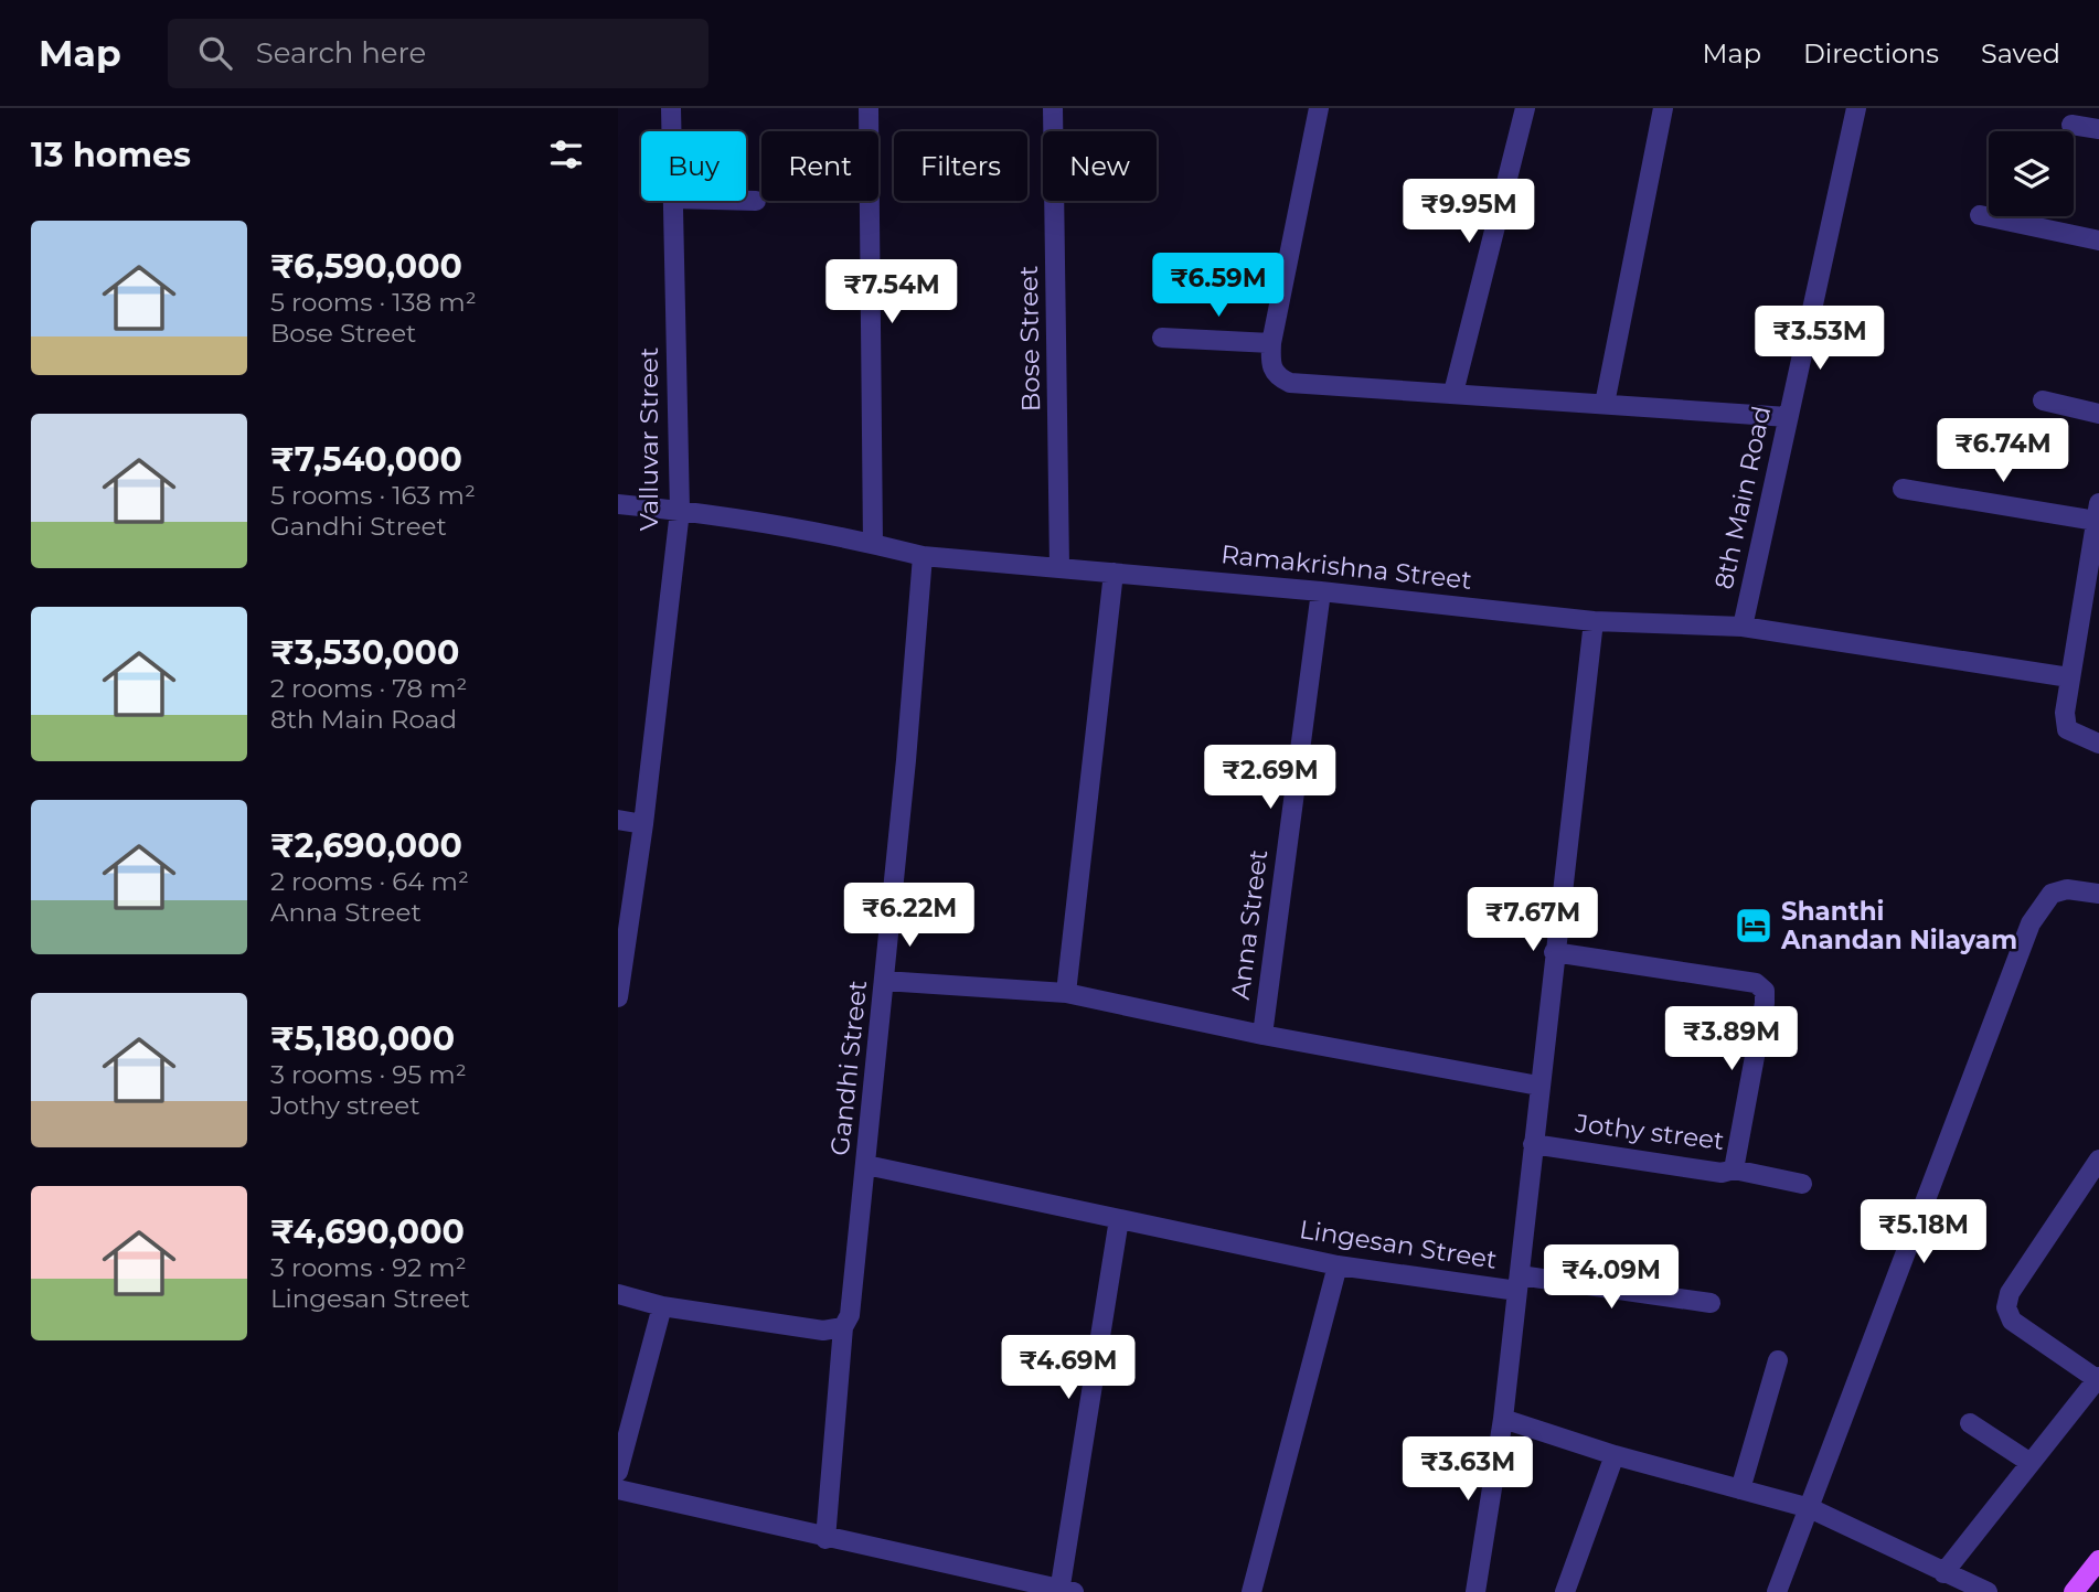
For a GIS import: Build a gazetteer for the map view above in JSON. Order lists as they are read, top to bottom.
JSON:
{
  "streets": {
    "street": [
      "Bose Street",
      "Valluvar Street",
      "8th Main Road",
      "Ramakrishna Street",
      "Anna Street",
      "Gandhi Street",
      "Jothy street",
      "Lingesan Street"
    ]
  },
  "crossings": [
    ["Bose Street", "Ramakrishna Street"],
    ["Valluvar Street", "Ramakrishna Street"],
    ["8th Main Road", "Ramakrishna Street"],
    ["Ramakrishna Street", "Anna Street"],
    ["Ramakrishna Street", "Gandhi Street"],
    ["Anna Street", "Gandhi Street"],
    ["Gandhi Street", "Lingesan Street"]
  ],
  "places": {
    "hotel": ["Shanthi Anandan Nilayam"]
  },
  "page": {
    "header": "Map",
    "search": "Search here",
    "nav": ["Map", "Directions", "Saved"],
    "heading": "13 homes",
    "chip": [
      "Buy",
      "Rent",
      "Filters",
      "New"
    ],
    "price": [
      "₹9.95M",
      "₹6.59M",
      "₹7.54M",
      "₹3.53M",
      "₹6.74M",
      "₹2.69M",
      "₹6.22M",
      "₹7.67M",
      "₹3.89M",
      "₹5.18M",
      "₹4.09M",
      "₹4.69M",
      "₹3.63M"
    ],
    "list": [
      {
        "name": "₹6,590,000",
        "note": "5 rooms · 138 m² · Bose Street"
      },
      {
        "name": "₹7,540,000",
        "note": "5 rooms · 163 m² · Gandhi Street"
      },
      {
        "name": "₹3,530,000",
        "note": "2 rooms · 78 m² · 8th Main Road"
      },
      {
        "name": "₹2,690,000",
        "note": "2 rooms · 64 m² · Anna Street"
      },
      {
        "name": "₹5,180,000",
        "note": "3 rooms · 95 m² · Jothy street"
      },
      {
        "name": "₹4,690,000",
        "note": "3 rooms · 92 m² · Lingesan Street"
      }
    ]
  }
}
